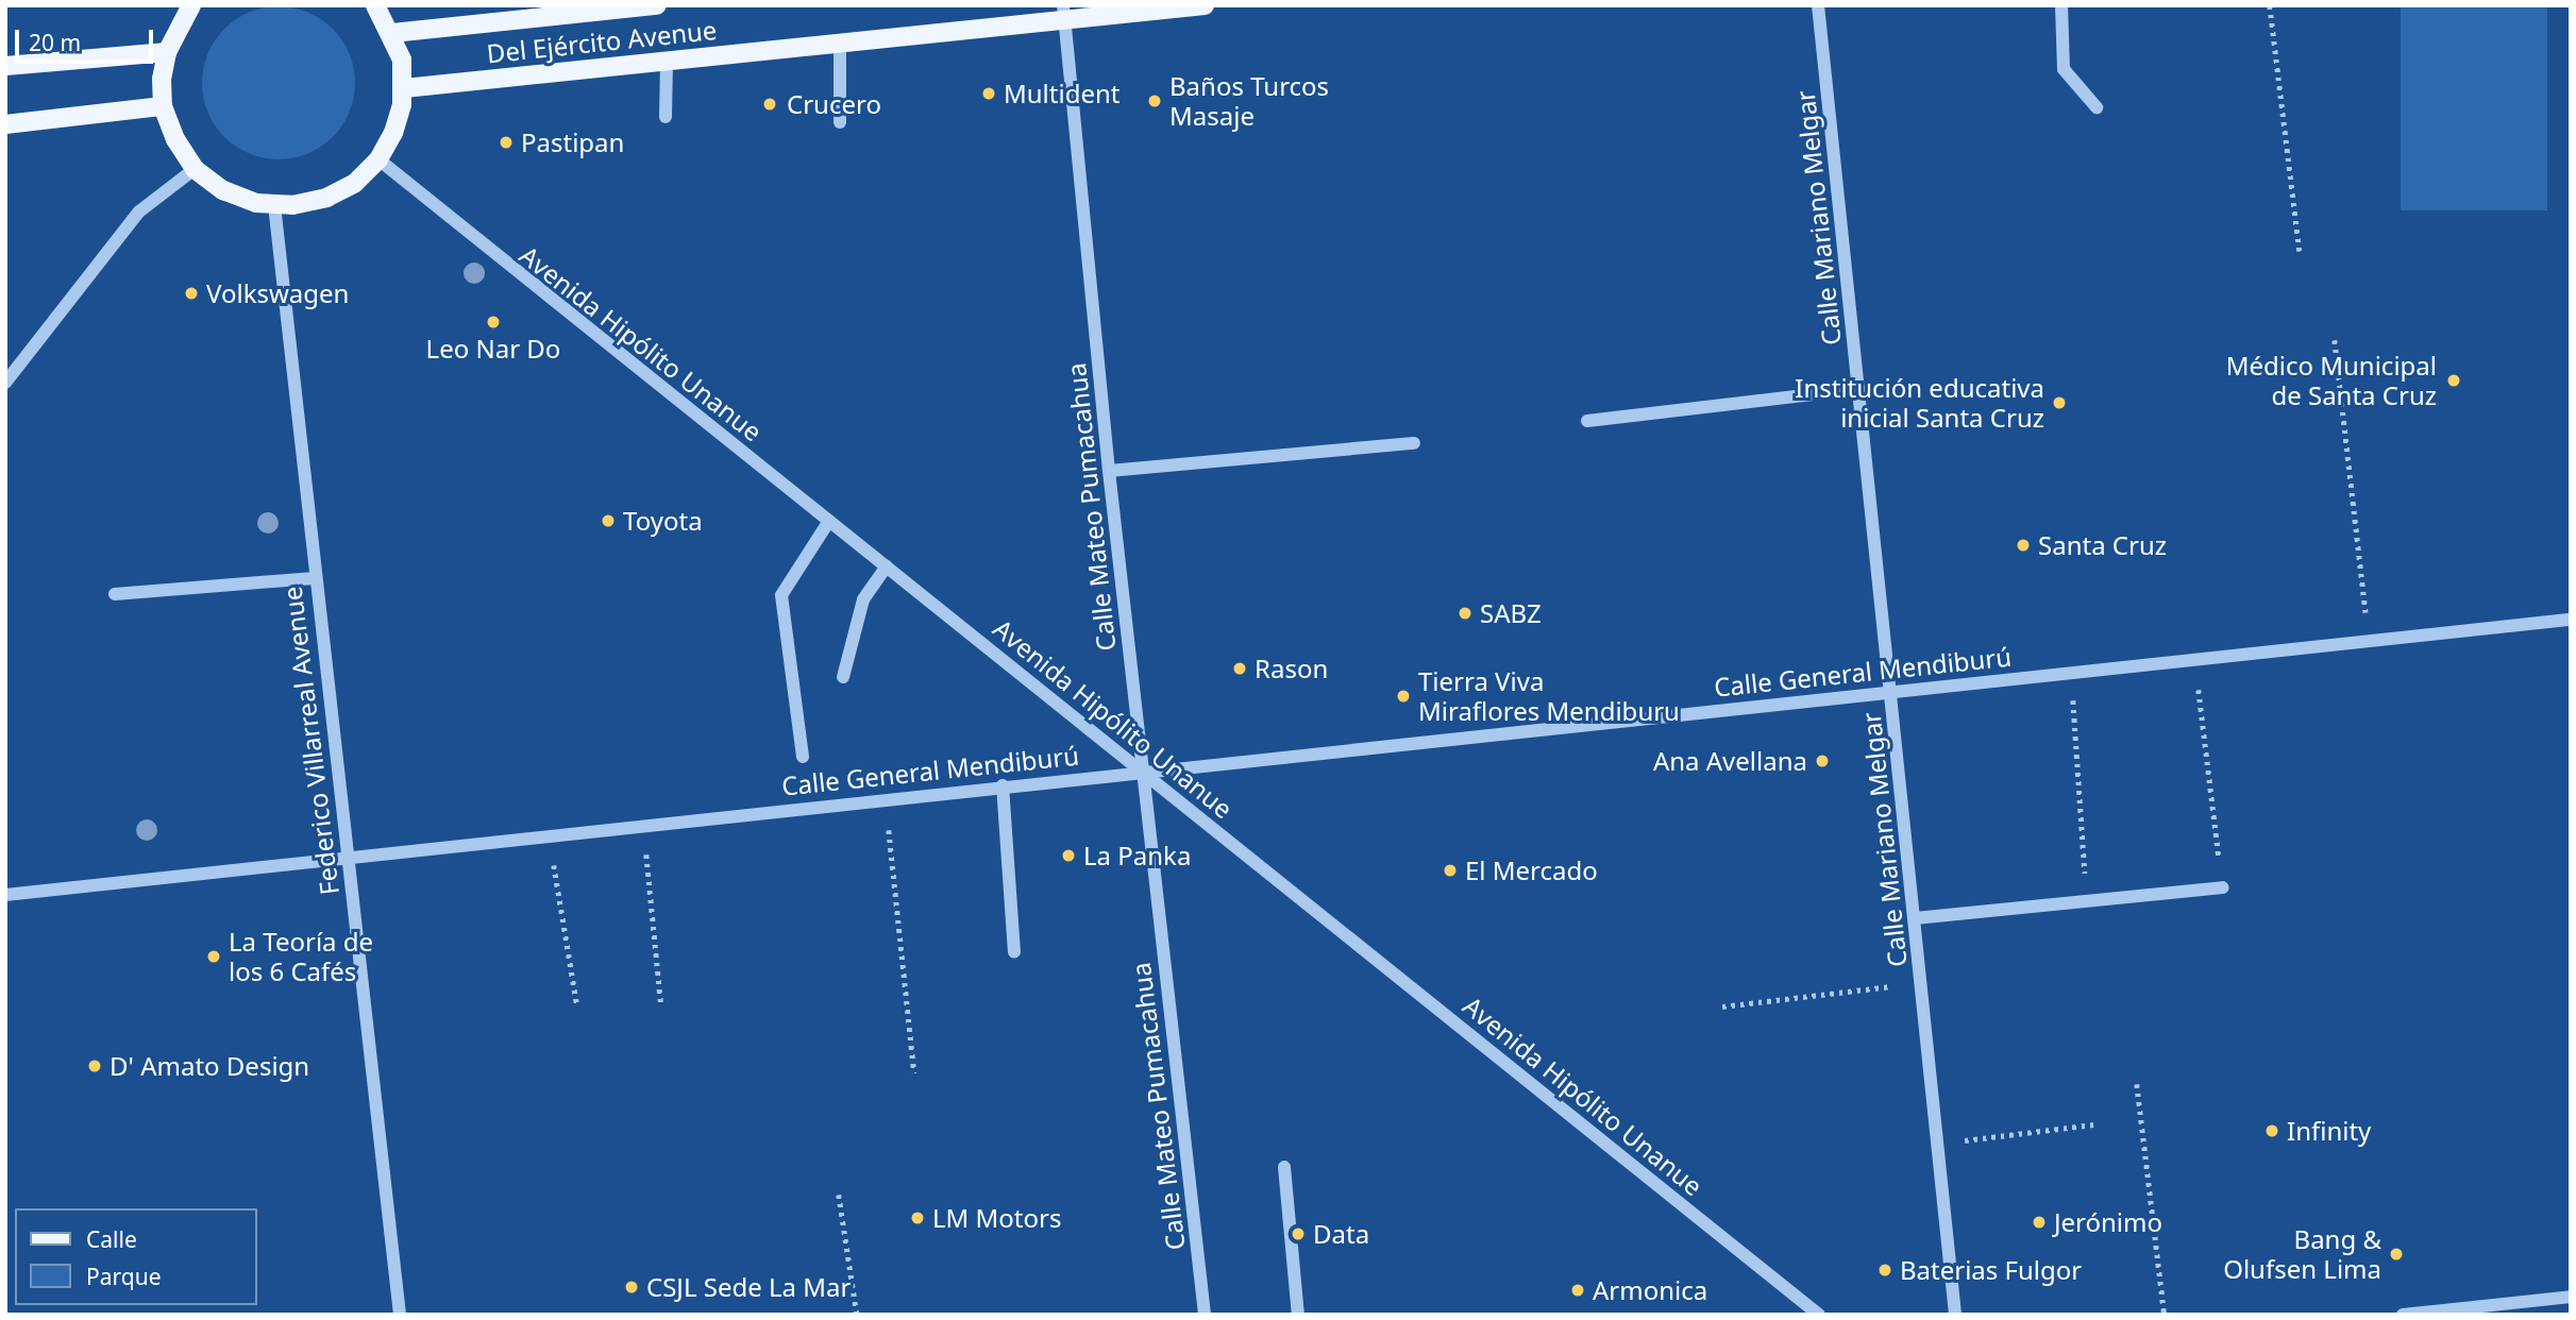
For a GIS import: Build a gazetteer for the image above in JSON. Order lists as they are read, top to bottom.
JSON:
{
  "streets": {
    "main road": ["Del Ejército Avenue"],
    "street": [
      "Calle Mariano Melgar",
      "Avenida Hipólito Unanue",
      "Calle Mateo Pumacahua",
      "Calle General Mendiburú",
      "Federico Villarreal Avenue"
    ]
  },
  "crossings": [
    ["Del Ejército Avenue", "Calle Mateo Pumacahua"],
    ["Calle Mariano Melgar", "Calle General Mendiburú"],
    ["Avenida Hipólito Unanue", "Calle Mateo Pumacahua"],
    ["Avenida Hipólito Unanue", "Calle General Mendiburú"],
    ["Calle Mateo Pumacahua", "Calle General Mendiburú"],
    ["Calle General Mendiburú", "Federico Villarreal Avenue"]
  ],
  "places": [
    "Multident",
    "Baños Turcos Masaje",
    "Crucero",
    "Pastipan",
    "Volkswagen",
    "Leo Nar Do",
    "Médico Municipal de Santa Cruz",
    "Institución educativa inicial Santa Cruz",
    "Toyota",
    "Santa Cruz",
    "SABZ",
    "Rason",
    "Tierra Viva Miraflores Mendiburu",
    "Ana Avellana",
    "La Panka",
    "El Mercado",
    "La Teoría de los 6 Cafés",
    "D' Amato Design",
    "Infinity",
    "LM Motors",
    "Jerónimo",
    "Data",
    "Bang & Olufsen Lima",
    "Baterias Fulgor",
    "CSJL Sede La Mar",
    "Armonica"
  ],
  "legend": ["Calle", "Parque"],
  "scale_bar": "20 m"
}
